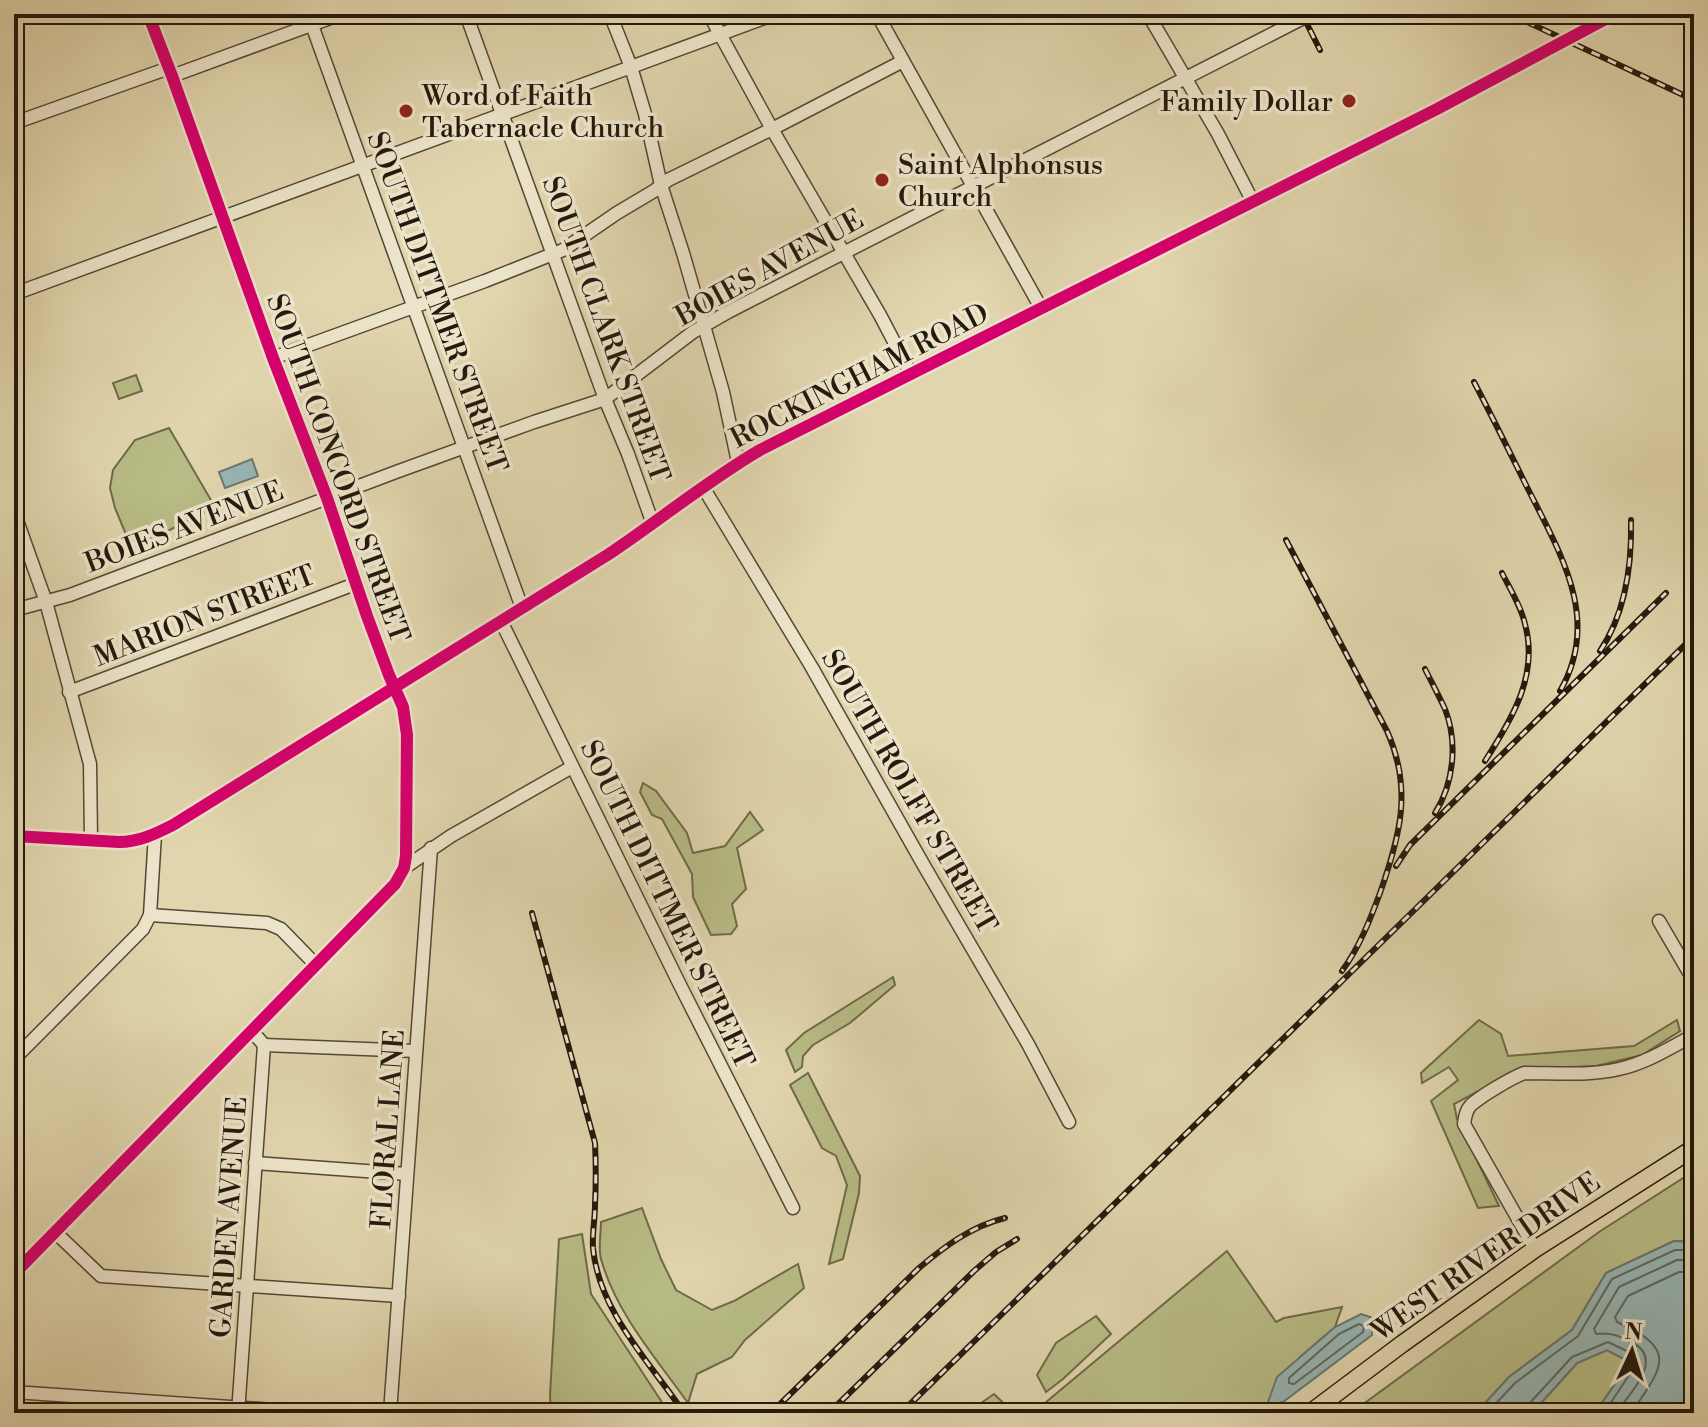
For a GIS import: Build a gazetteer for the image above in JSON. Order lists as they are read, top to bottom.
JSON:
{
  "streets": {
    "main road": ["WEST RIVER DRIVE"],
    "street": [
      "BOIES AVENUE",
      "SOUTH DITTMER STREET",
      "SOUTH CLARK STREET",
      "ROCKINGHAM ROAD",
      "SOUTH CONCORD STREET",
      "MARION STREET",
      "SOUTH ROLFF STREET",
      "FLORAL LANE",
      "GARDEN AVENUE"
    ]
  },
  "crossings": [
    ["BOIES AVENUE", "SOUTH DITTMER STREET"],
    ["BOIES AVENUE", "SOUTH CLARK STREET"],
    ["BOIES AVENUE", "SOUTH CONCORD STREET"],
    ["SOUTH DITTMER STREET", "ROCKINGHAM ROAD"],
    ["SOUTH CLARK STREET", "ROCKINGHAM ROAD"],
    ["ROCKINGHAM ROAD", "SOUTH CONCORD STREET"],
    ["ROCKINGHAM ROAD", "SOUTH ROLFF STREET"],
    ["SOUTH CONCORD STREET", "MARION STREET"]
  ],
  "places": ["Family Dollar", "Word of Faith Tabernacle Church", "Saint Alphonsus Church"],
  "north": "top"
}
